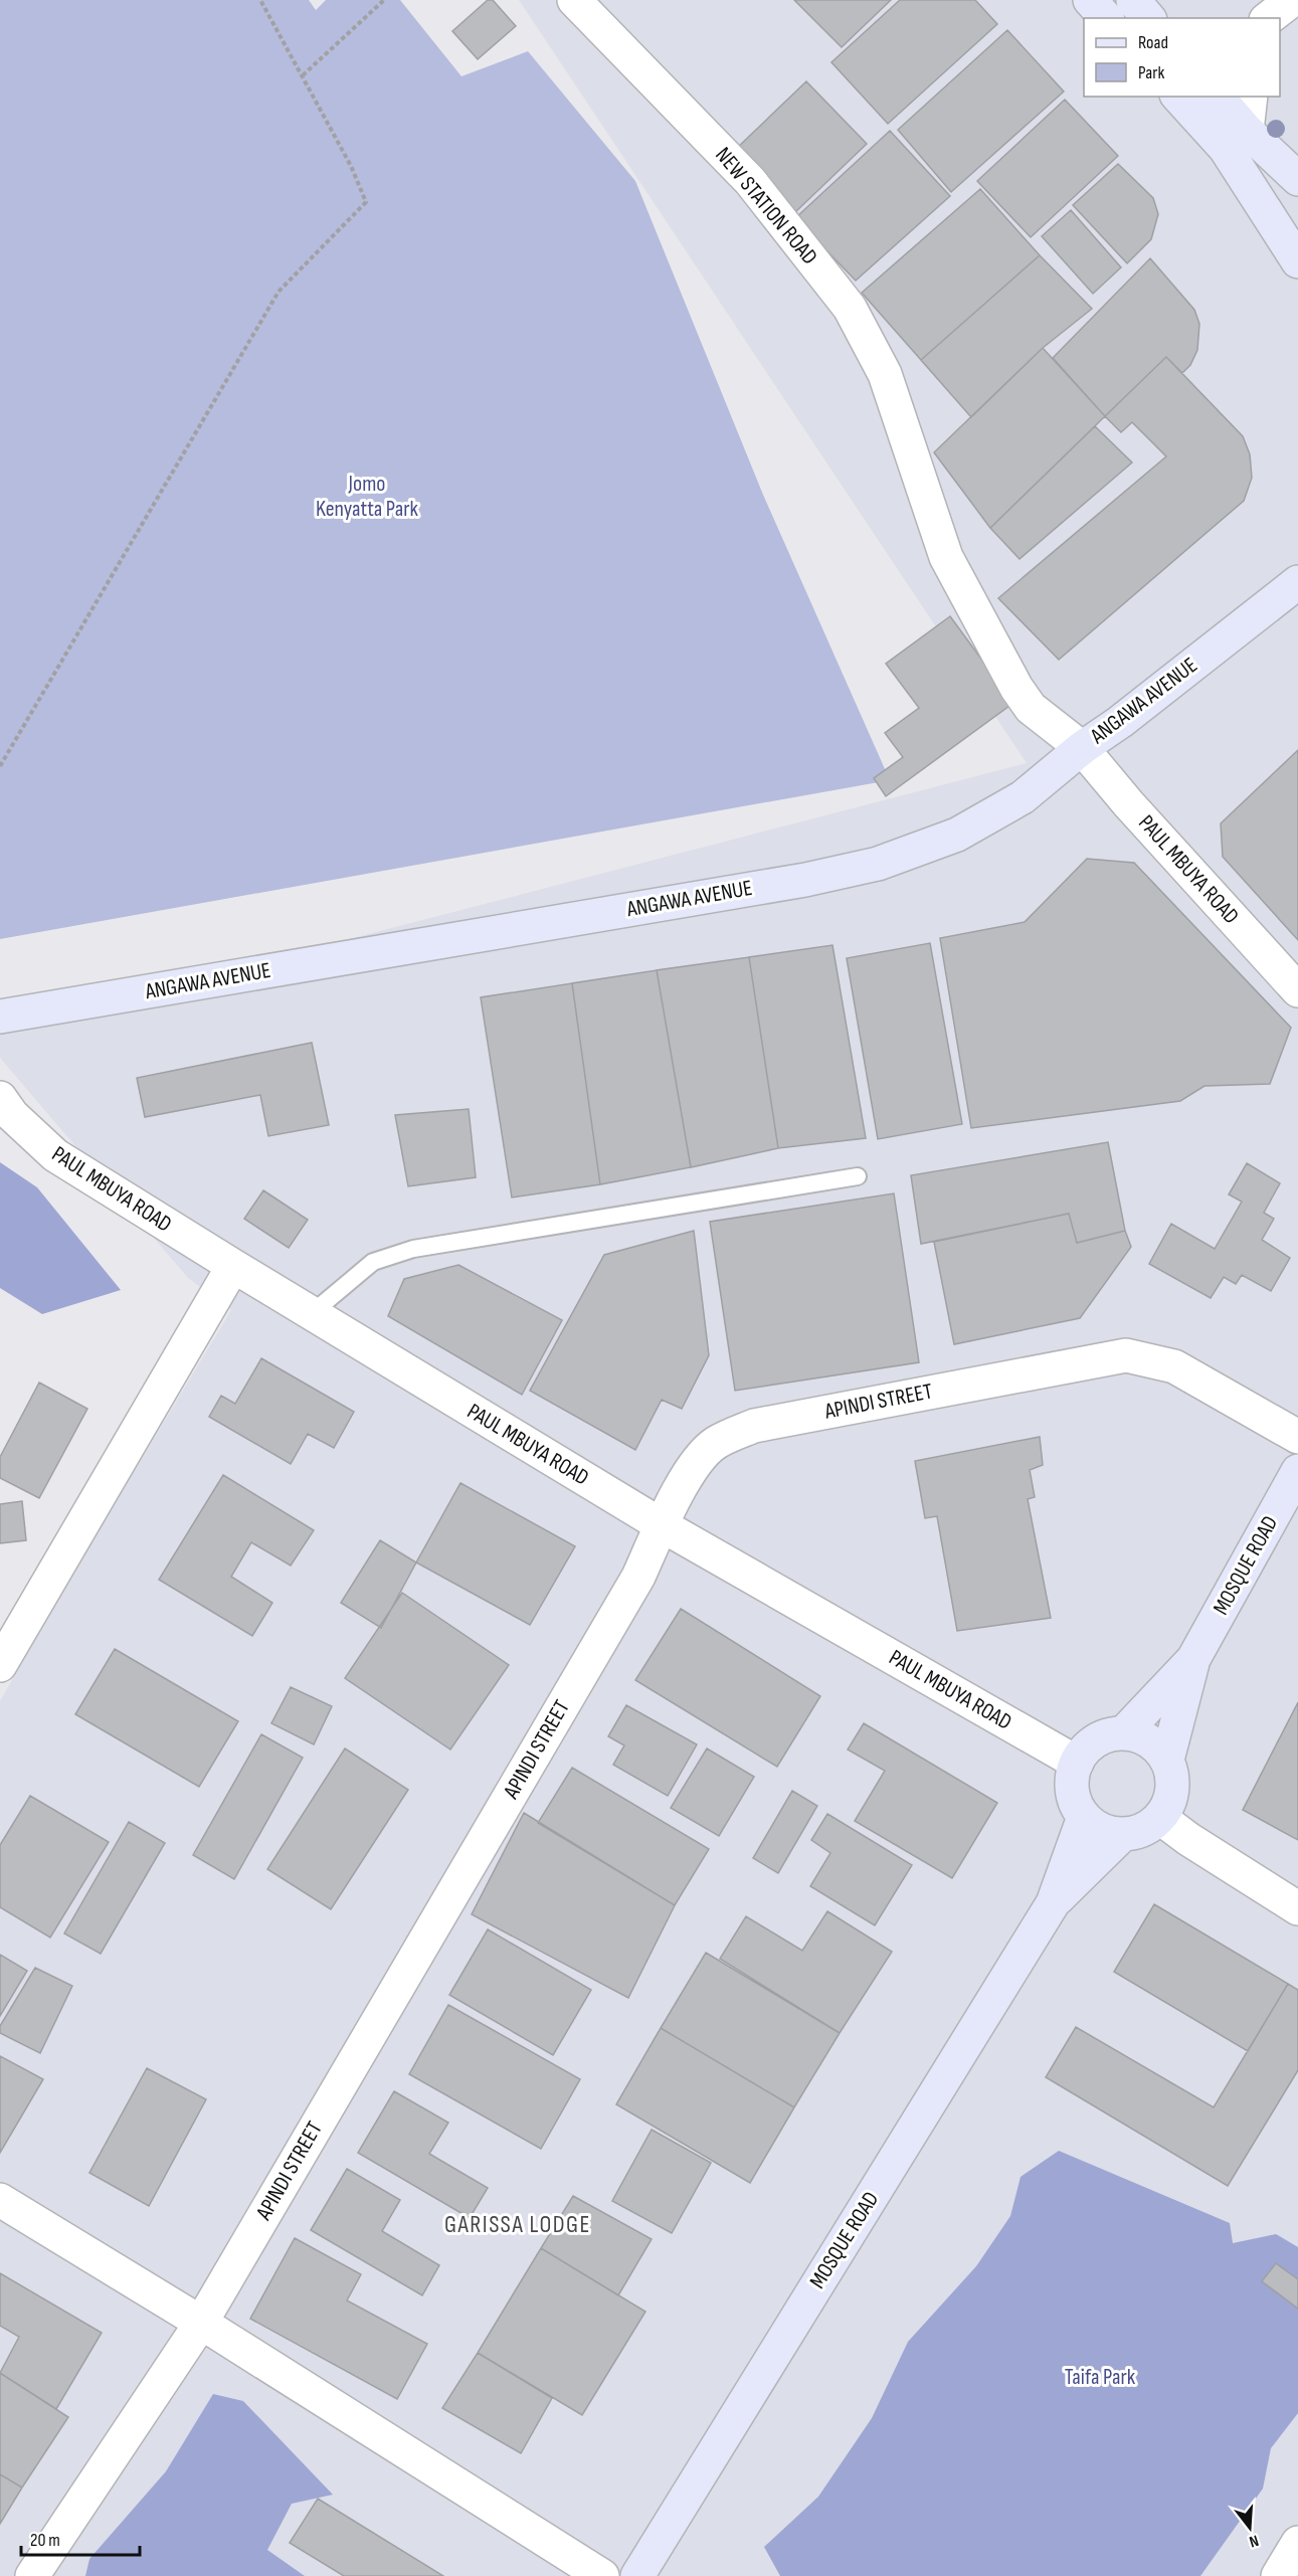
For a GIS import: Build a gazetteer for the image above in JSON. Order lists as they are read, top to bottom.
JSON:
{
  "streets": {
    "main road": ["ANGAWA AVENUE", "MOSQUE ROAD"],
    "street": ["NEW STATION ROAD", "PAUL MBUYA ROAD", "APINDI STREET"]
  },
  "crossings": [
    ["NEW STATION ROAD", "ANGAWA AVENUE"],
    ["NEW STATION ROAD", "PAUL MBUYA ROAD"],
    ["ANGAWA AVENUE", "PAUL MBUYA ROAD"],
    ["PAUL MBUYA ROAD", "APINDI STREET"],
    ["PAUL MBUYA ROAD", "MOSQUE ROAD"]
  ],
  "districts": ["GARISSA LODGE"],
  "parks": ["Jomo Kenyatta Park", "Taifa Park"],
  "legend": ["Road", "Park"],
  "scale_bar": "20 m",
  "north": "bottom"
}
